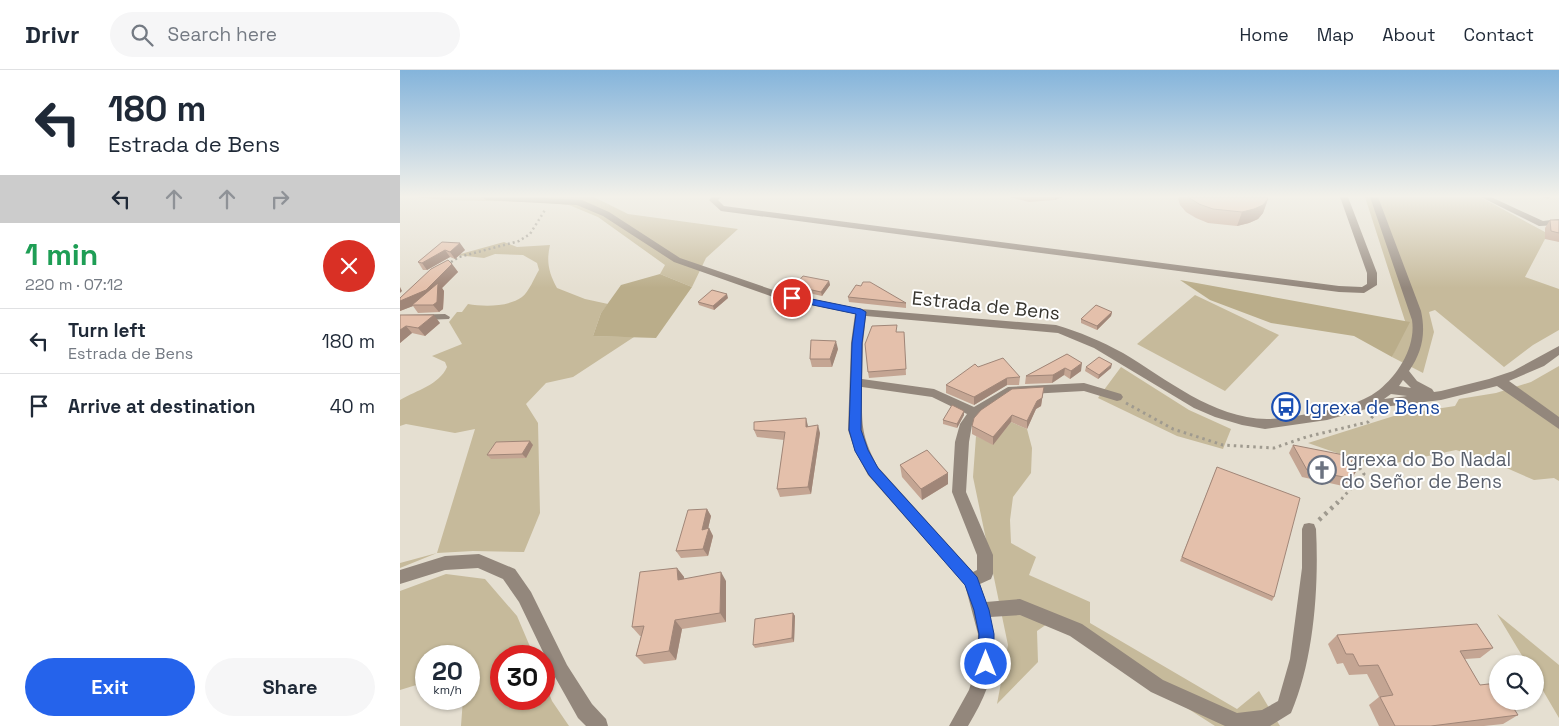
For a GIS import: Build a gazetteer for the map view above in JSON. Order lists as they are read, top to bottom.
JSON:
{
  "streets": {
    "street": ["Estrada de Bens"]
  },
  "places": {
    "bus stop": ["Igrexa de Bens"],
    "church": ["Igrexa do Bo Nadal do Señor de Bens"]
  },
  "page": {
    "header": "Drivr",
    "search": "Search here",
    "nav": [
      "Home",
      "Map",
      "About",
      "Contact"
    ],
    "turn": ["180 m", "Estrada de Bens"],
    "heading": ["1 min", "220 m · 07:12"],
    "list": [
      {
        "name": "Turn left",
        "note": "Estrada de Bens",
        "value": "180 m"
      },
      {
        "name": "Arrive at destination",
        "value": "40 m"
      }
    ],
    "speed": "20 km/h",
    "limit": "30",
    "buttons": ["Exit", "Share"]
  }
}
